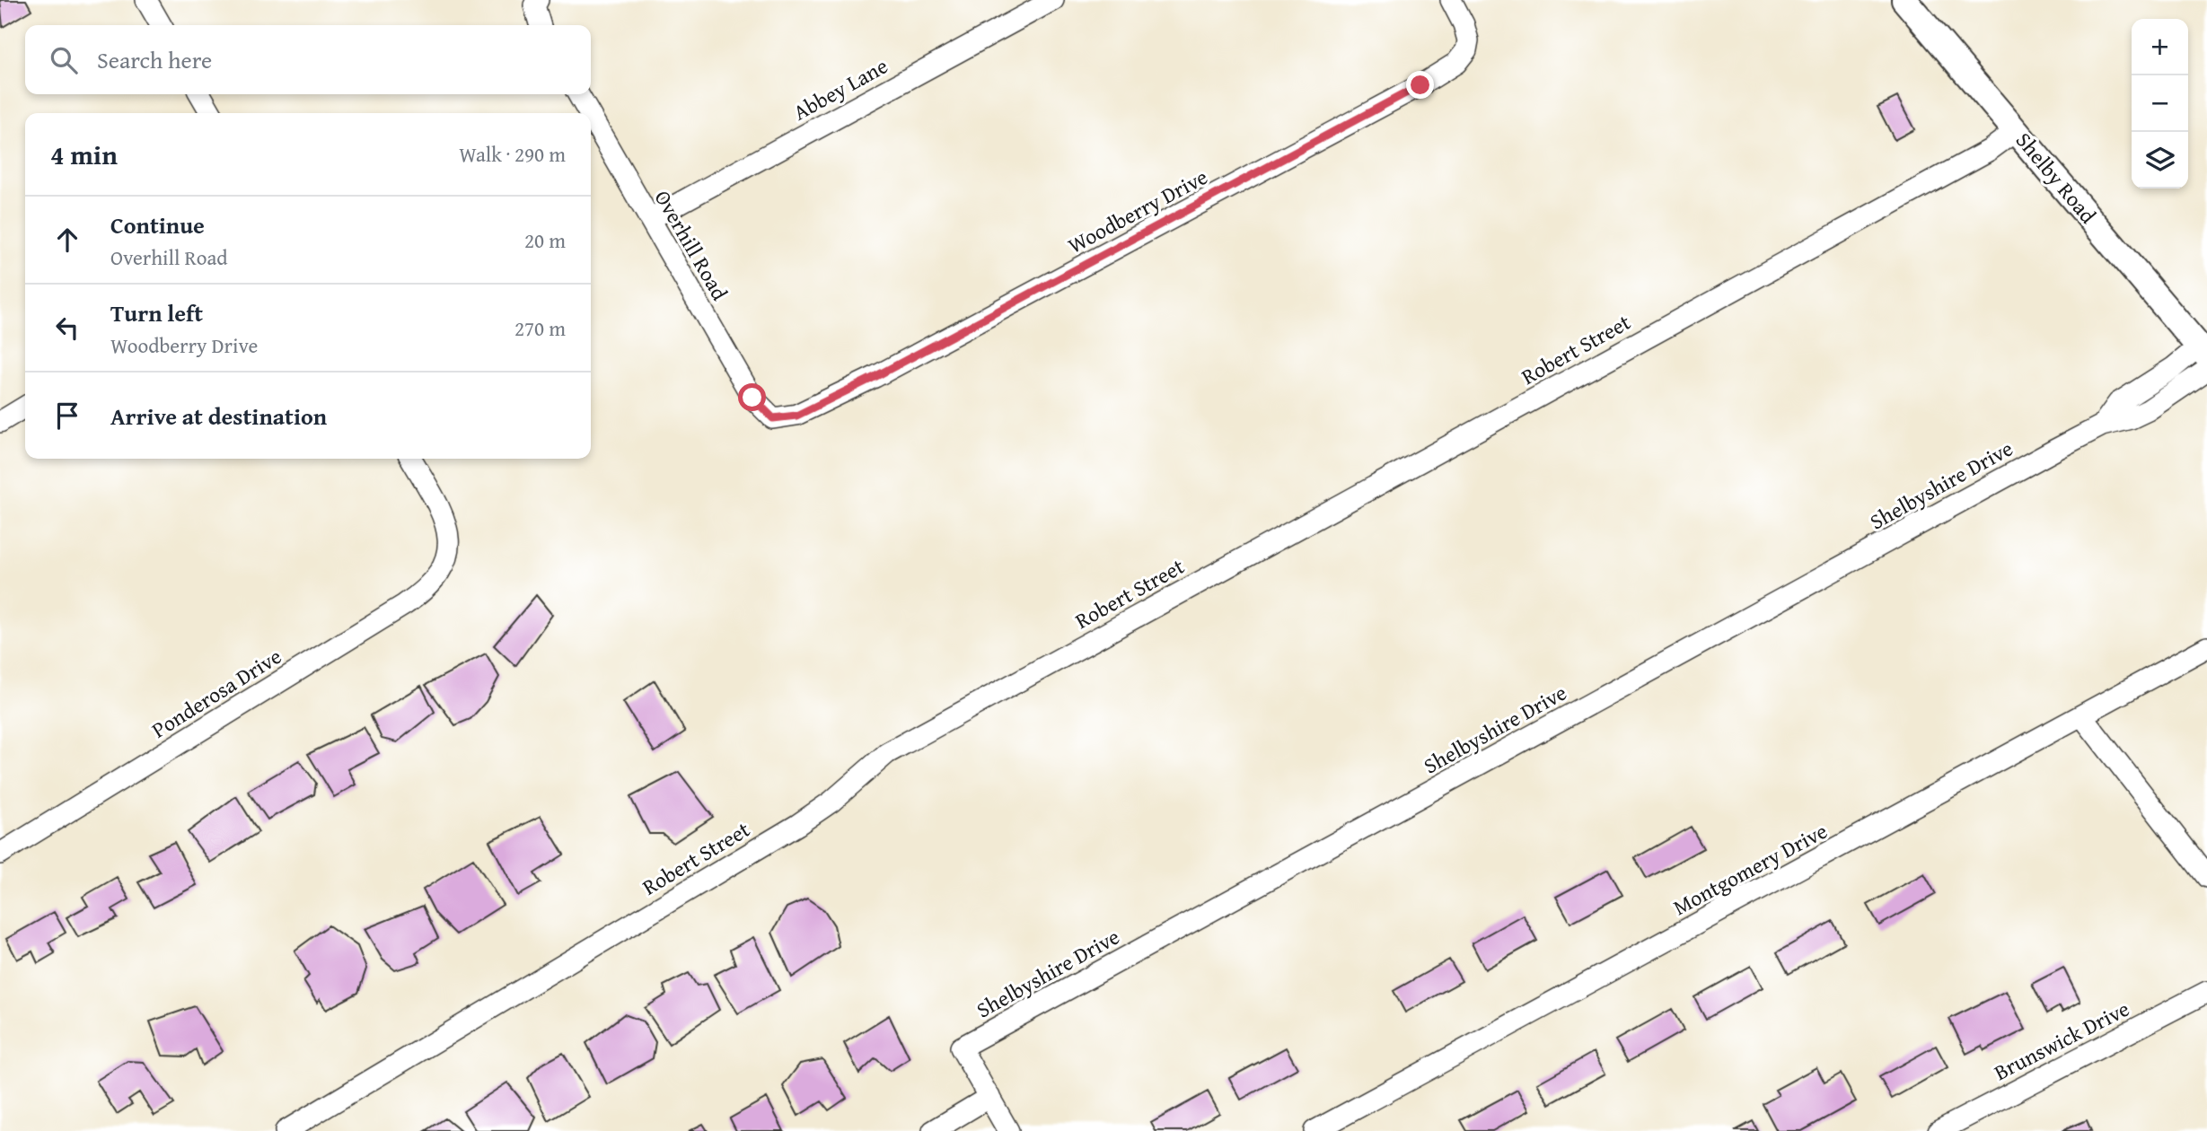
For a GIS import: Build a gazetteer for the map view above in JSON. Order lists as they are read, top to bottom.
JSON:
{
  "streets": {
    "street": [
      "Abbey Lane",
      "Shelby Road",
      "Woodberry Drive",
      "Overhill Road",
      "Robert Street",
      "Shelbyshire Drive",
      "Ponderosa Drive",
      "Montgomery Drive",
      "Brunswick Drive"
    ]
  },
  "crossings": [
    ["Abbey Lane", "Overhill Road"],
    ["Shelby Road", "Robert Street"],
    ["Shelby Road", "Shelbyshire Drive"],
    ["Woodberry Drive", "Overhill Road"]
  ],
  "page": {
    "map_buttons": ["+", "−"],
    "search": "Search here",
    "heading": ["4 min", "Walk · 290 m"],
    "list": [
      ["Continue", "Overhill Road", "20 m"],
      ["Turn left", "Woodberry Drive", "270 m"],
      "Arrive at destination"
    ]
  }
}
